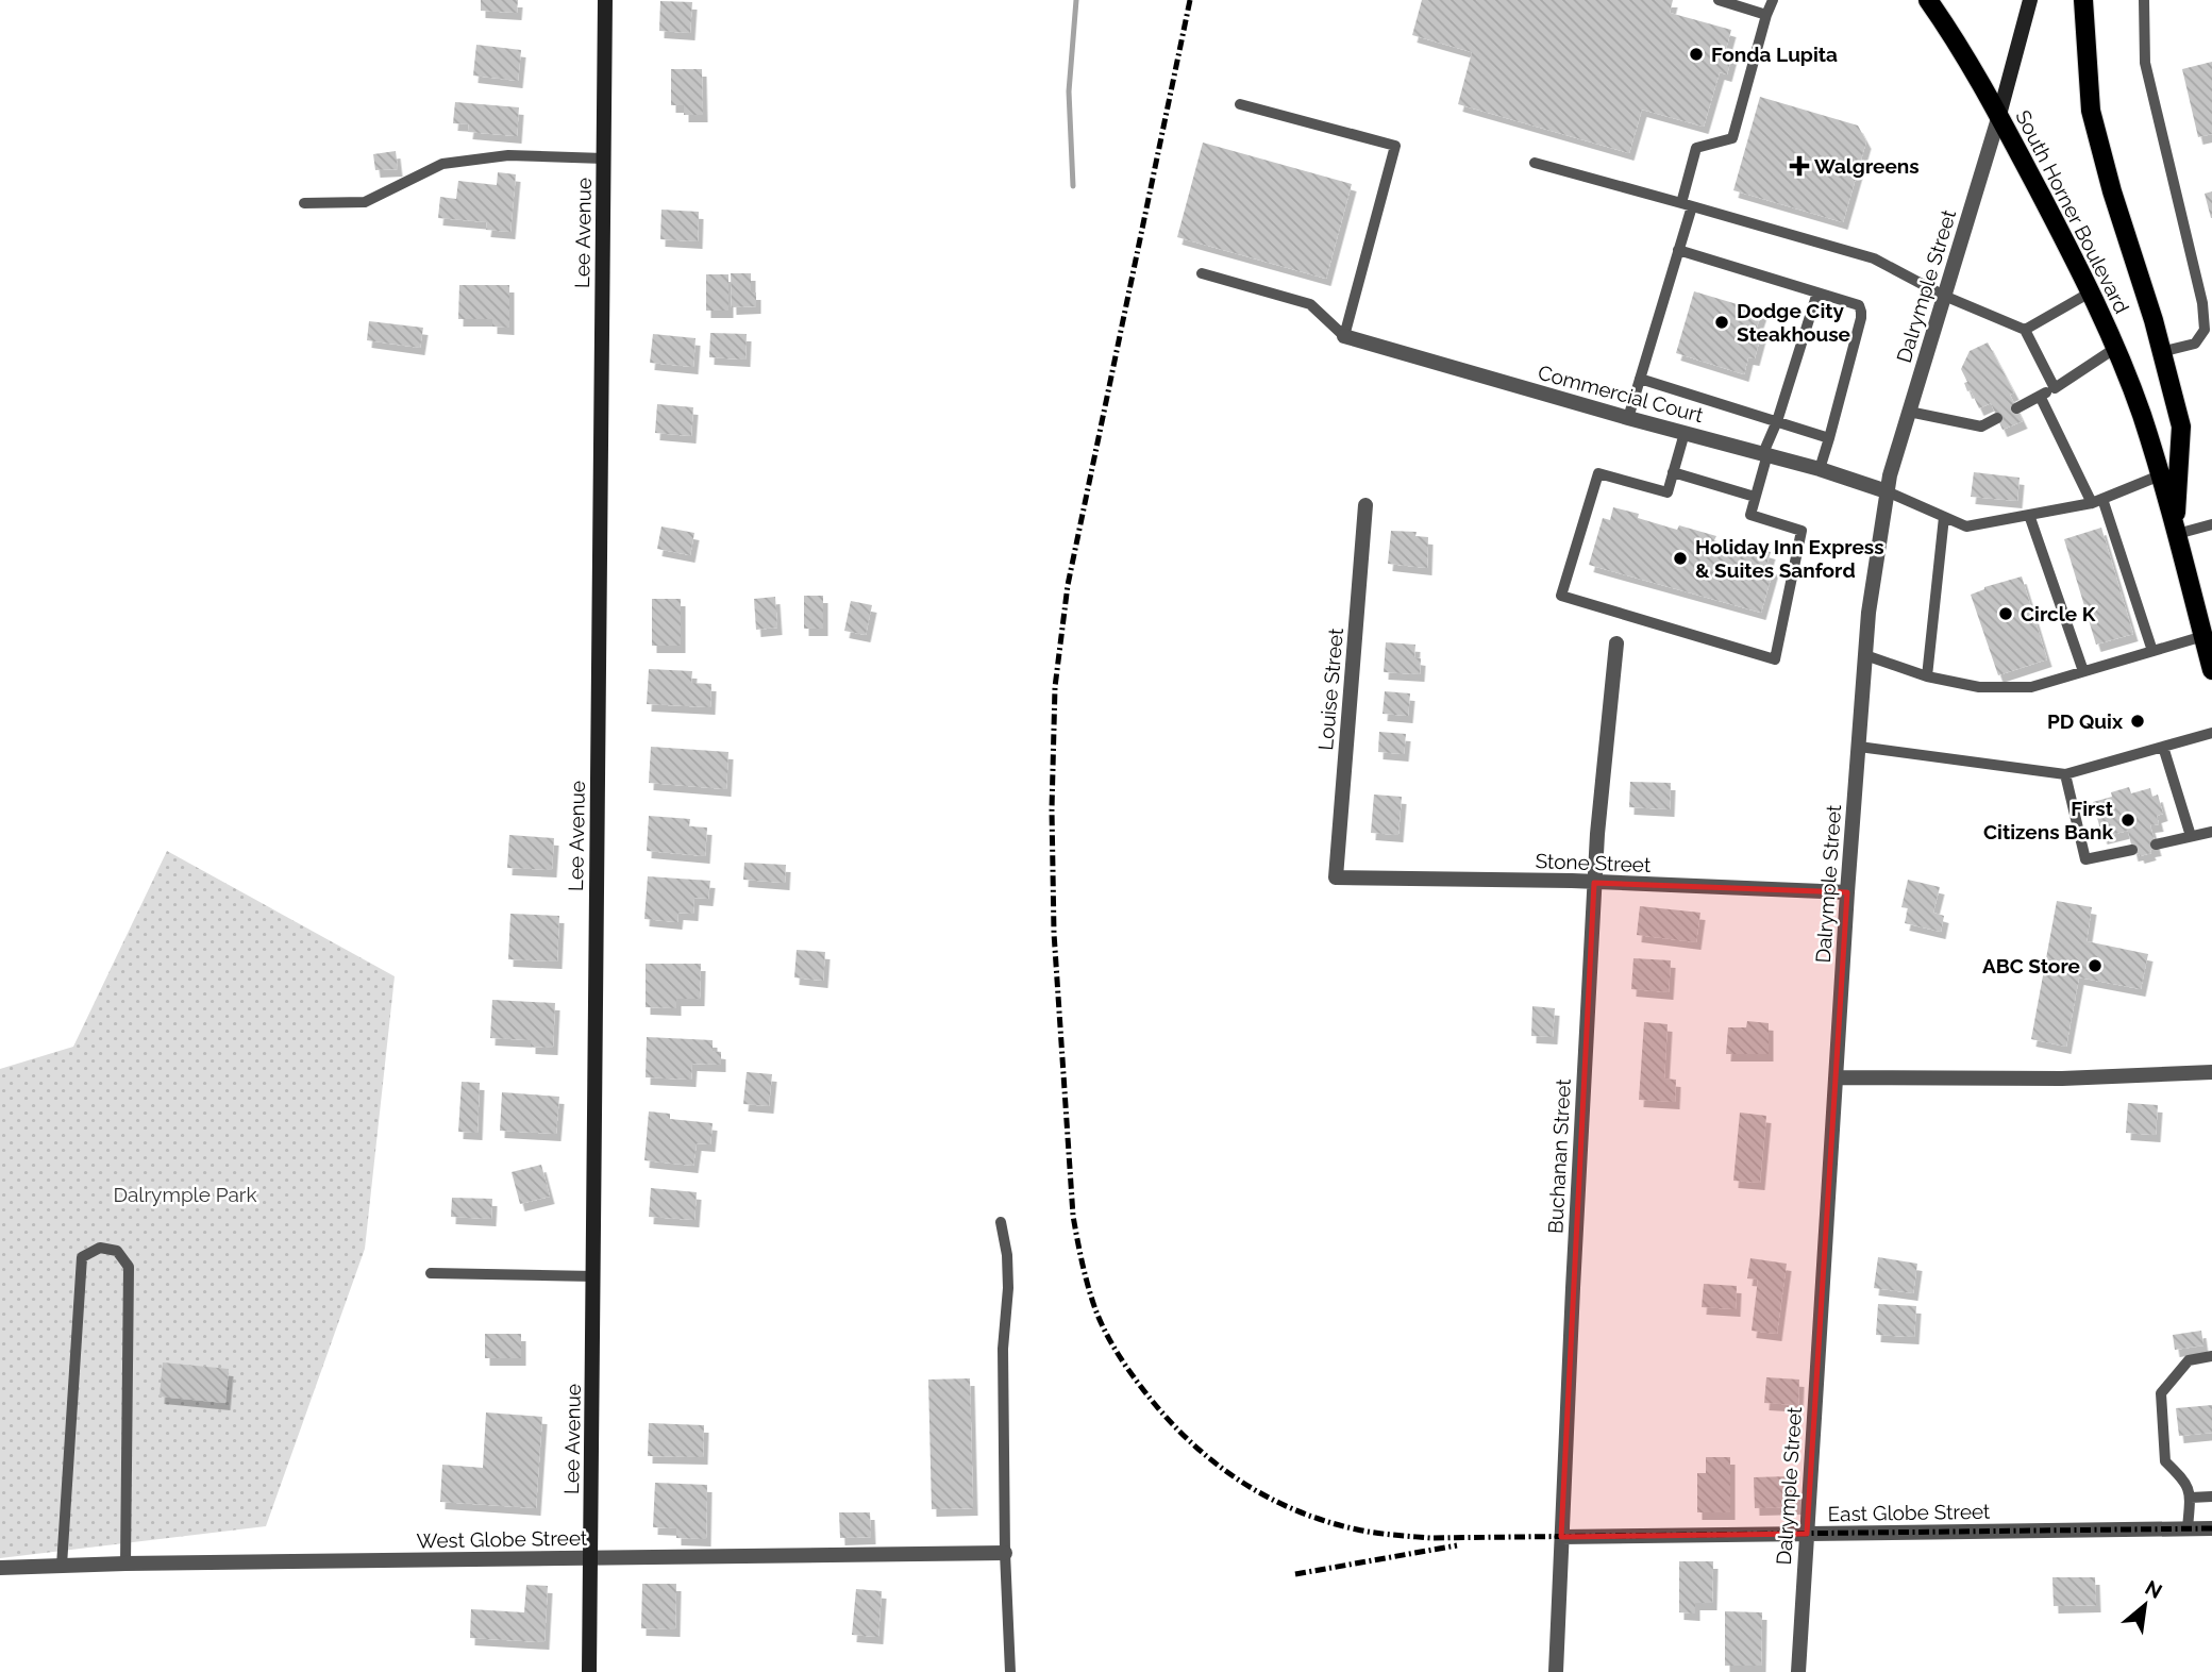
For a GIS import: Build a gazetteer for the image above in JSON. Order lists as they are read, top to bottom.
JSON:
{
  "streets": {
    "main road": ["South Horner Boulevard"],
    "street": [
      "Lee Avenue",
      "Dalrymple Street",
      "Commercial Court",
      "Louise Street",
      "Stone Street",
      "Buchanan Street",
      "East Globe Street",
      "West Globe Street"
    ]
  },
  "crossings": [
    ["South Horner Boulevard", "Dalrymple Street"],
    ["Lee Avenue", "West Globe Street"],
    ["Dalrymple Street", "Commercial Court"],
    ["Dalrymple Street", "Stone Street"],
    ["Dalrymple Street", "East Globe Street"],
    ["Louise Street", "Stone Street"],
    ["Stone Street", "Buchanan Street"],
    ["Buchanan Street", "East Globe Street"]
  ],
  "parks": ["Dalrymple Park"],
  "places": {
    "other": [
      "Fonda Lupita",
      "Dodge City Steakhouse",
      "Holiday Inn Express & Suites Sanford",
      "Circle K",
      "PD Quix",
      "First Citizens Bank",
      "ABC Store"
    ],
    "health": ["Walgreens"]
  },
  "north": "top right"
}
